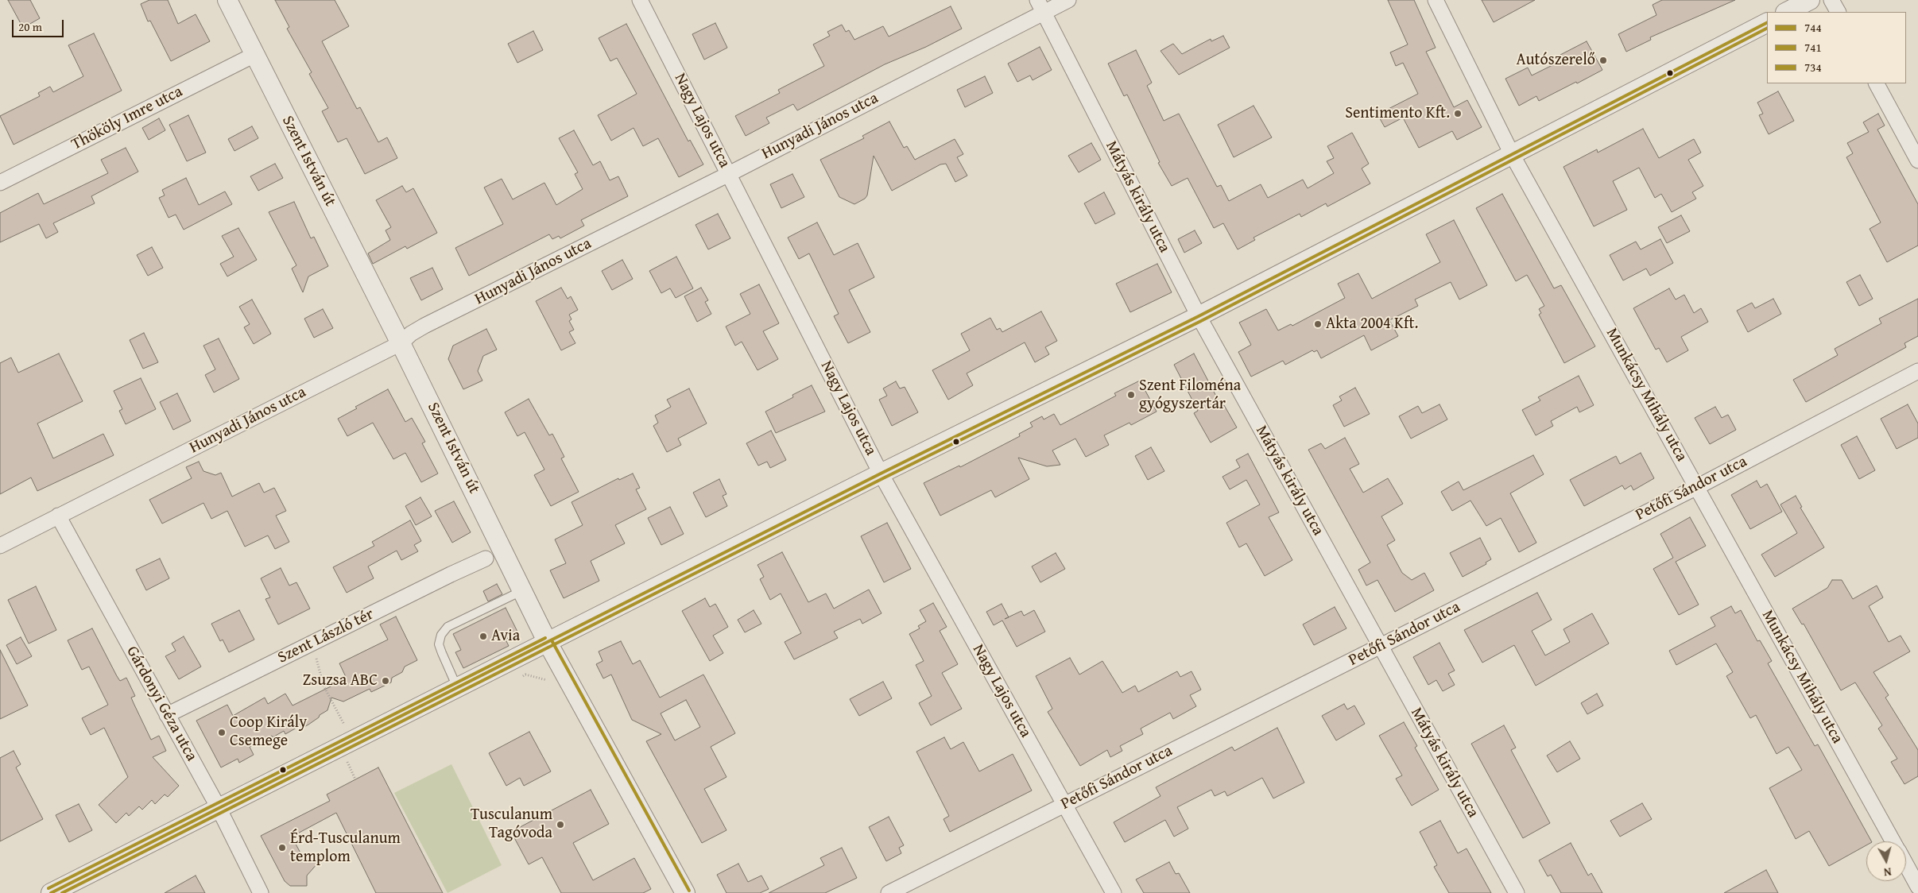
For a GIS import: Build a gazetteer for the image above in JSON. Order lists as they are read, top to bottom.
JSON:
{
  "streets": {
    "street": [
      "Thököly Imre utca",
      "Nagy Lajos utca",
      "Hunyadi János utca",
      "Szent István út",
      "Mátyás király utca",
      "Munkácsy Mihály utca",
      "Petőfi Sándor utca",
      "Szent László tér",
      "Gárdonyi Géza utca"
    ]
  },
  "crossings": [
    ["Thököly Imre utca", "Szent István út"],
    ["Nagy Lajos utca", "Hunyadi János utca"],
    ["Nagy Lajos utca", "Petőfi Sándor utca"],
    ["Hunyadi János utca", "Szent István út"],
    ["Hunyadi János utca", "Mátyás király utca"],
    ["Hunyadi János utca", "Gárdonyi Géza utca"],
    ["Mátyás király utca", "Petőfi Sándor utca"],
    ["Munkácsy Mihály utca", "Petőfi Sándor utca"],
    ["Szent László tér", "Gárdonyi Géza utca"]
  ],
  "places": [
    "Autószerelő",
    "Sentimento Kft.",
    "Akta 2004 Kft.",
    "Szent Filoména gyógyszertár",
    "Avia",
    "Zsuzsa ABC",
    "Coop Király Csemege",
    "Tusculanum Tagóvoda",
    "Érd-Tusculanum templom"
  ],
  "lines": ["transit line 744", "transit line 741", "transit line 734"],
  "legend": ["744", "741", "734"],
  "scale_bar": "20 m",
  "north": "bottom"
}
